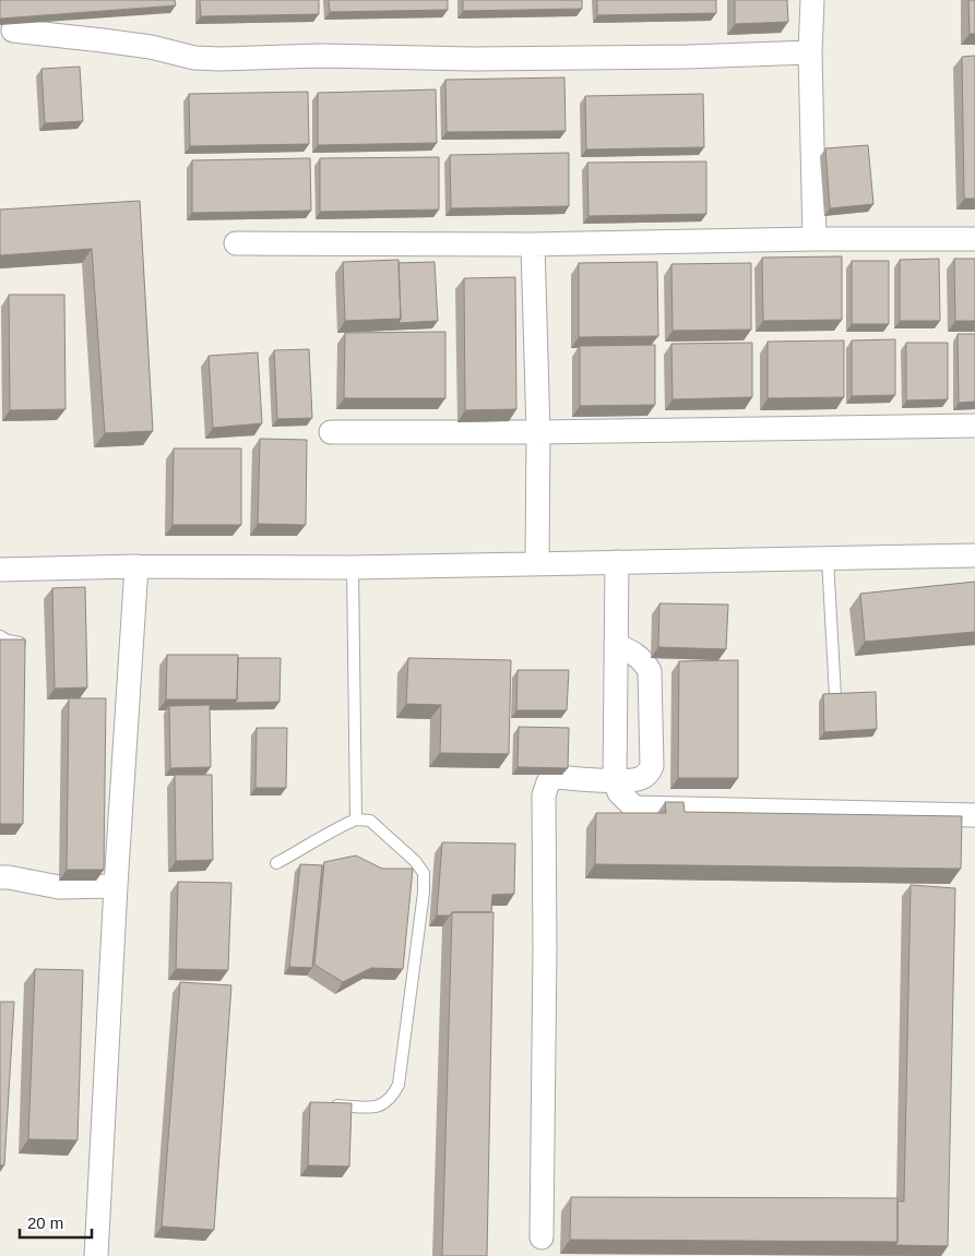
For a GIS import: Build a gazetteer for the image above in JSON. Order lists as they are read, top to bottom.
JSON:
{
  "scale_bar": "20 m"
}
